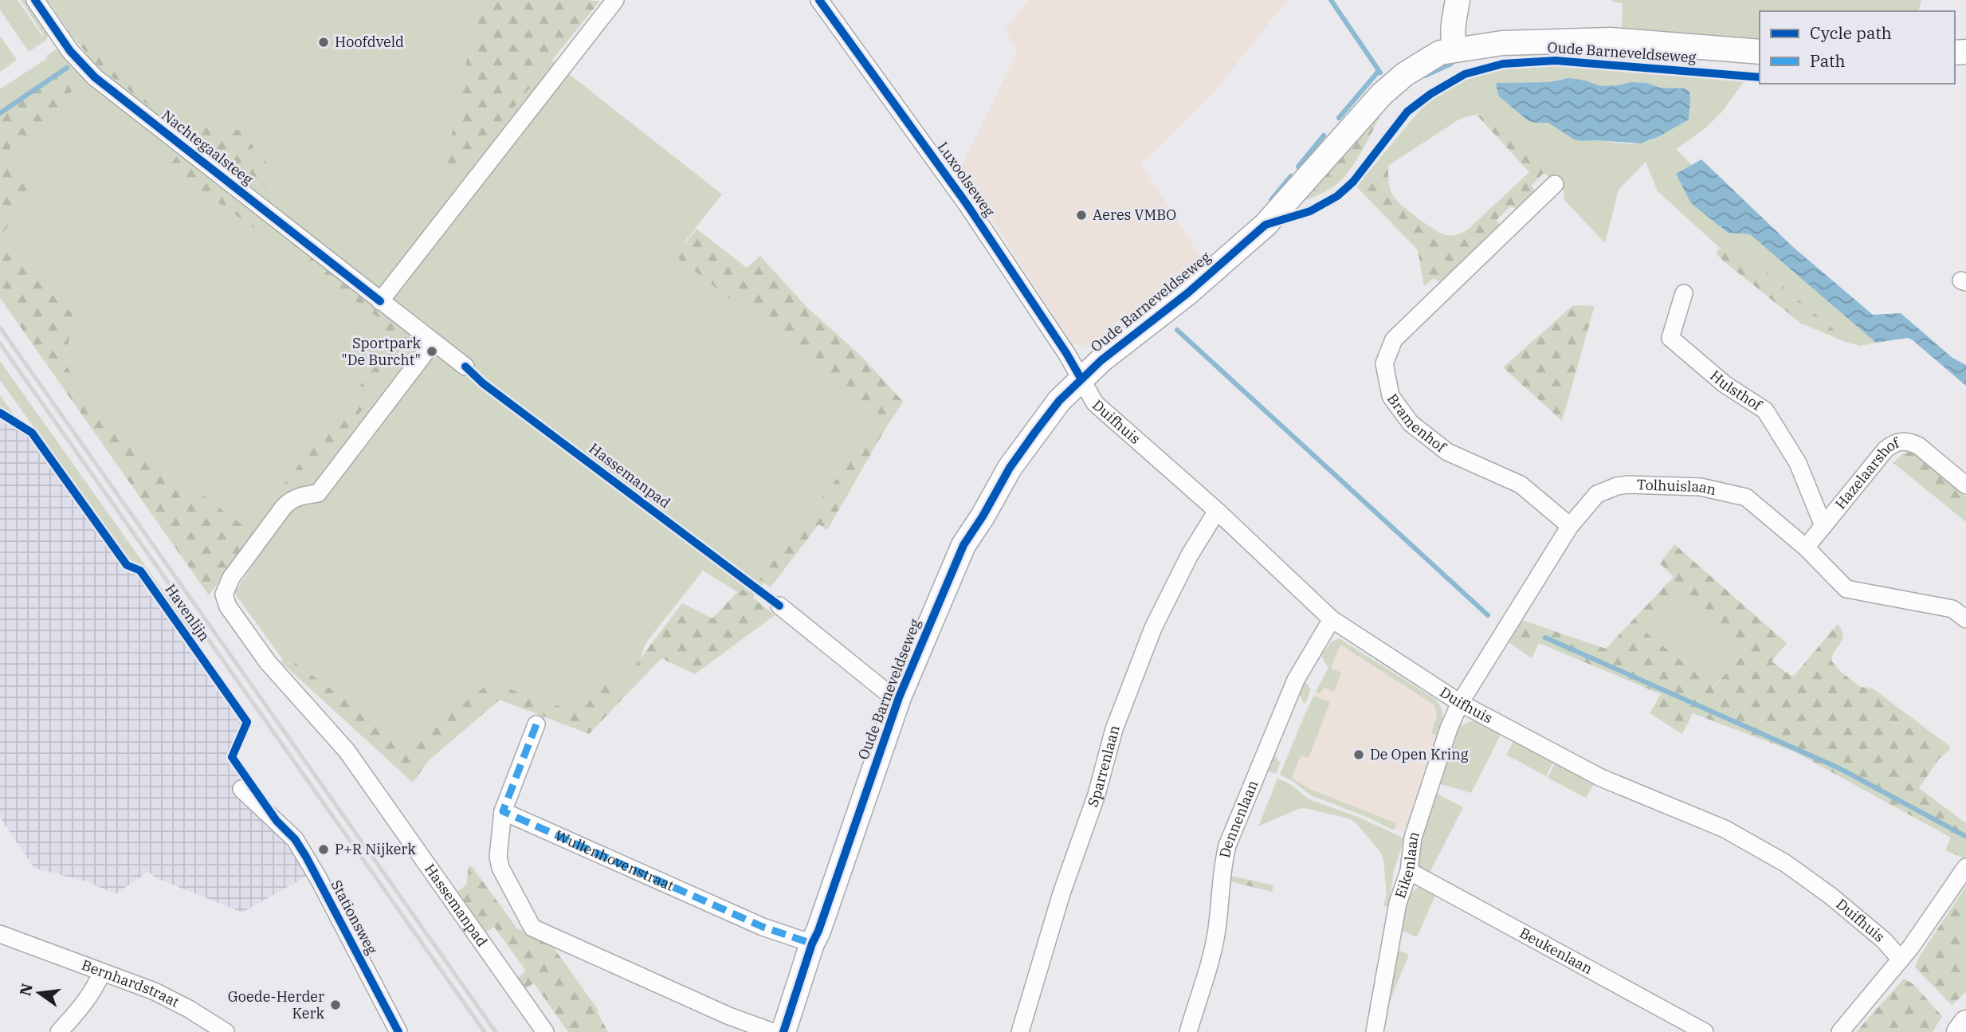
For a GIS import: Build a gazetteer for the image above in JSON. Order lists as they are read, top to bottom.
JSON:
{
  "streets": {
    "street": [
      "Oude Barneveldseweg",
      "Nachtegaalsteeg",
      "Luxoolseweg",
      "Hulsthof",
      "Duifhuis",
      "Bramenhof",
      "Hassemanpad",
      "Hazelaarshof",
      "Tolhuislaan",
      "Sparrenlaan",
      "Dennenlaan",
      "Wullenhovenstraat",
      "Eikenlaan",
      "Stationsweg",
      "Beukenlaan",
      "Bernhardstraat"
    ],
    "cycle path": ["Havenlijn"]
  },
  "crossings": [
    ["Oude Barneveldseweg", "Luxoolseweg"],
    ["Oude Barneveldseweg", "Duifhuis"],
    ["Oude Barneveldseweg", "Wullenhovenstraat"],
    ["Luxoolseweg", "Duifhuis"],
    ["Hulsthof", "Hazelaarshof"],
    ["Duifhuis", "Tolhuislaan"],
    ["Duifhuis", "Sparrenlaan"],
    ["Duifhuis", "Dennenlaan"],
    ["Duifhuis", "Eikenlaan"],
    ["Bramenhof", "Tolhuislaan"],
    ["Hazelaarshof", "Tolhuislaan"],
    ["Tolhuislaan", "Eikenlaan"],
    ["Eikenlaan", "Beukenlaan"]
  ],
  "places": [
    "Hoofdveld",
    "Aeres VMBO",
    "Sportpark \"De Burcht\"",
    "De Open Kring",
    "P+R Nijkerk",
    "Goede-Herder Kerk"
  ],
  "legend": ["Cycle path", "Path"],
  "north": "left"
}
